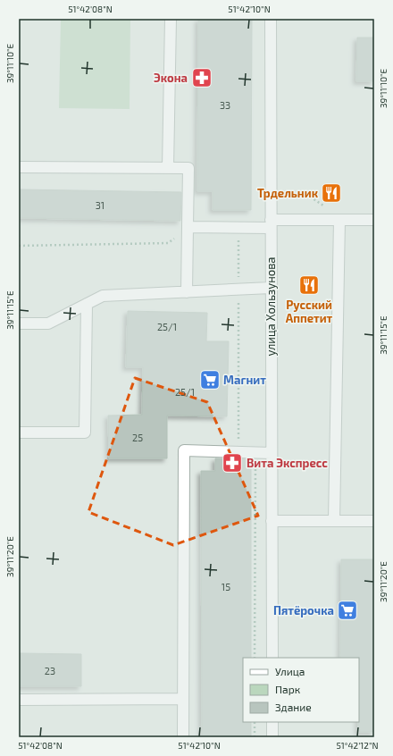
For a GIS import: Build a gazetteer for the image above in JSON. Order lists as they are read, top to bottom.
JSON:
{
  "streets": {
    "street": ["улица Хользунова"]
  },
  "places": {
    "pharmacy": ["Экона", "Вита Экспресс"],
    "restaurant": ["Трдельник", "Русский Аппетит"],
    "supermarket": ["Магнит", "Пятёрочка"]
  },
  "house_numbers": [
    "33",
    "31",
    "25/1",
    "25/1",
    "25",
    "15",
    "23"
  ],
  "legend": ["Улица", "Парк", "Здание"],
  "coordinates": [
    "51°42'08\"N",
    "51°42'10\"N",
    "39°11'10\"E",
    "39°11'15\"E",
    "39°11'20\"E",
    "51°42'12\"N"
  ]
}
